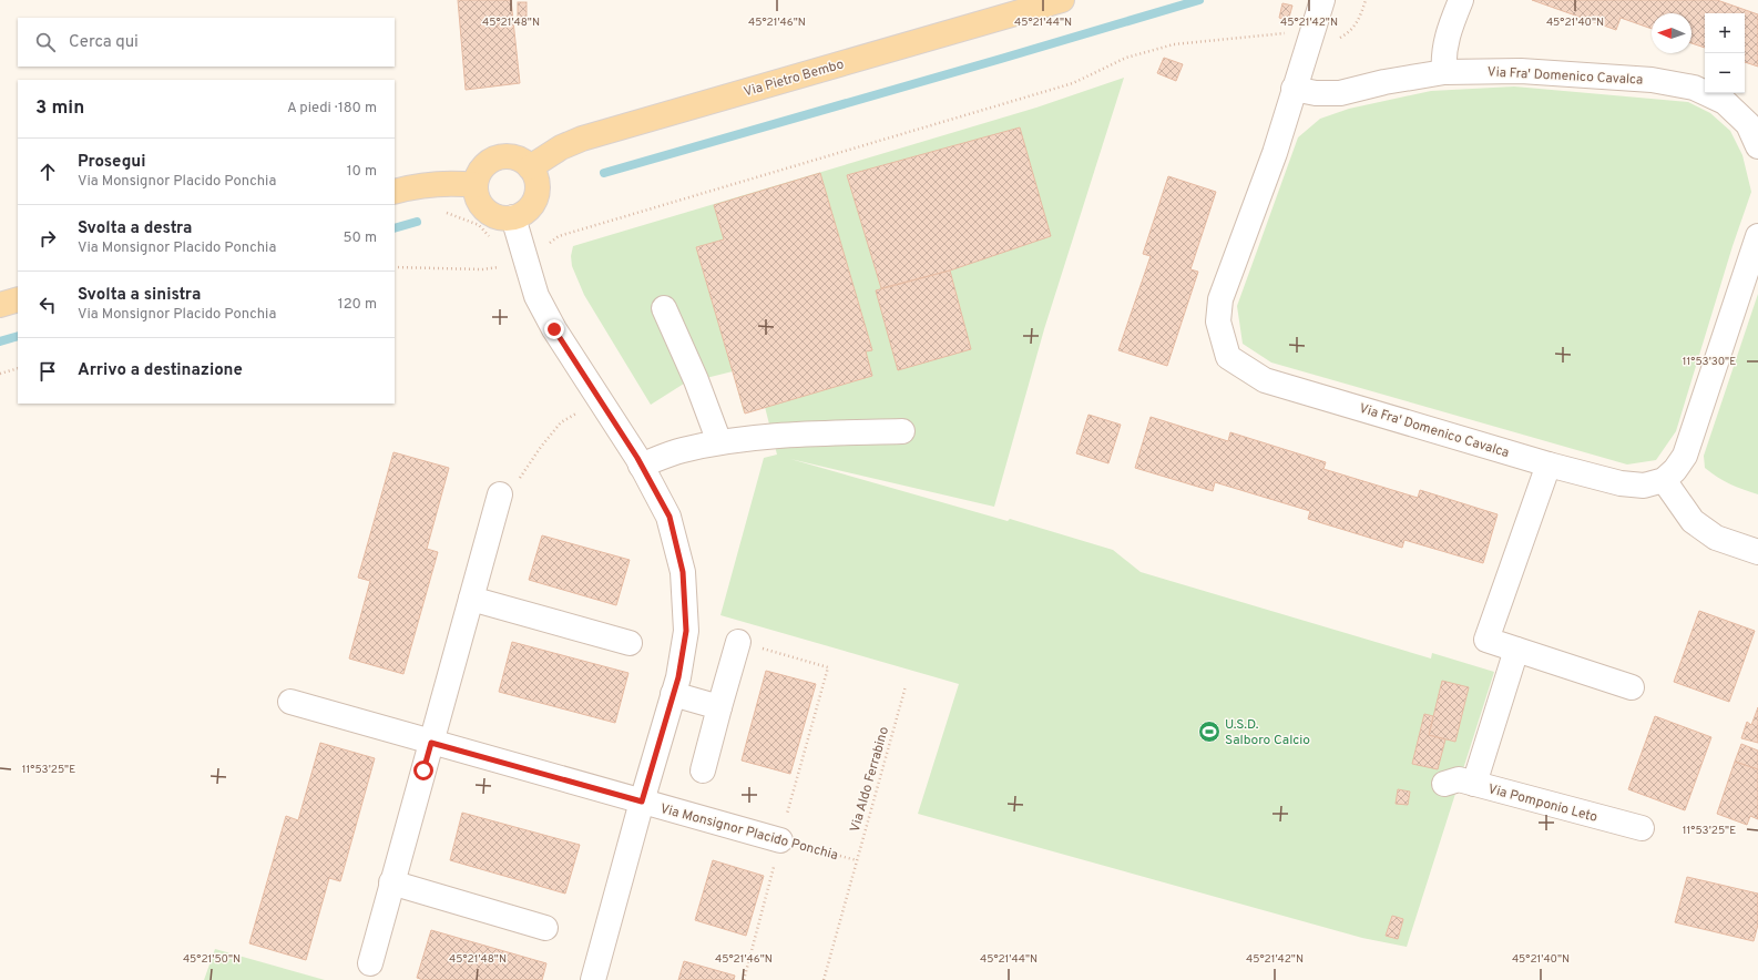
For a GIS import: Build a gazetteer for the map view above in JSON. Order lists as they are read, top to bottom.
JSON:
{
  "streets": {
    "main road": ["Via Pietro Bembo"],
    "street": ["Via Fra' Domenico Cavalca", "Via Pomponio Leto", "Via Monsignor Placido Ponchia"],
    "path": ["Via Aldo Ferrabino"]
  },
  "crossings": [
    ["Via Pietro Bembo", "Via Monsignor Placido Ponchia"],
    ["Via Aldo Ferrabino", "Via Monsignor Placido Ponchia"]
  ],
  "places": {
    "sports": ["U.S.D. Salboro Calcio"]
  },
  "north": "left",
  "page": {
    "map_buttons": ["+", "−"],
    "search": "Cerca qui",
    "heading": ["3 min", "A piedi · 180 m"],
    "list": [
      ["Prosegui", "Via Monsignor Placido Ponchia", "10 m"],
      ["Svolta a destra", "Via Monsignor Placido Ponchia", "50 m"],
      ["Svolta a sinistra", "Via Monsignor Placido Ponchia", "120 m"],
      "Arrivo a destinazione"
    ]
  },
  "coordinates": [
    "45°21'48\"N",
    "45°21'46\"N",
    "45°21'44\"N",
    "45°21'42\"N",
    "45°21'40\"N",
    "11°53'30\"E",
    "11°53'25\"E",
    "45°21'50\"N"
  ]
}
